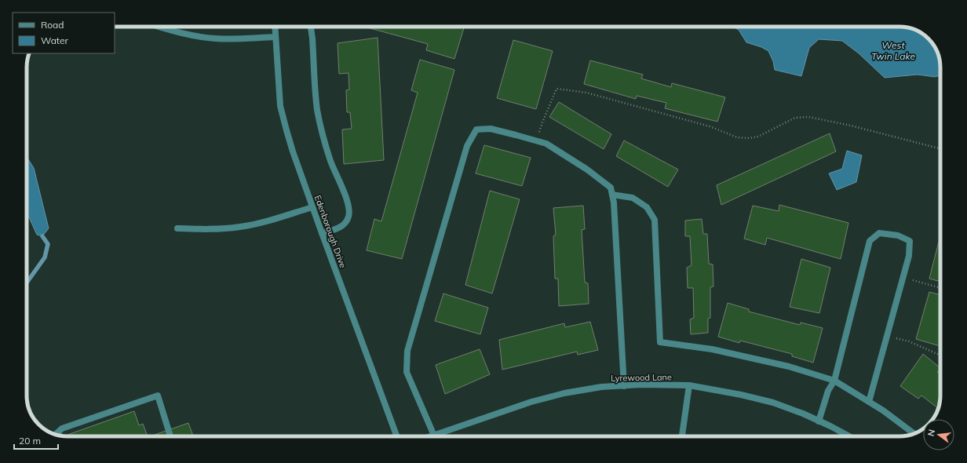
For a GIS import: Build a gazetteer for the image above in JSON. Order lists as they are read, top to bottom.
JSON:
{
  "streets": {
    "street": ["Edenborough Drive", "Lyrewood Lane"]
  },
  "water": ["West Twin Lake"],
  "legend": ["Road", "Water"],
  "scale_bar": "20 m",
  "north": "left"
}
